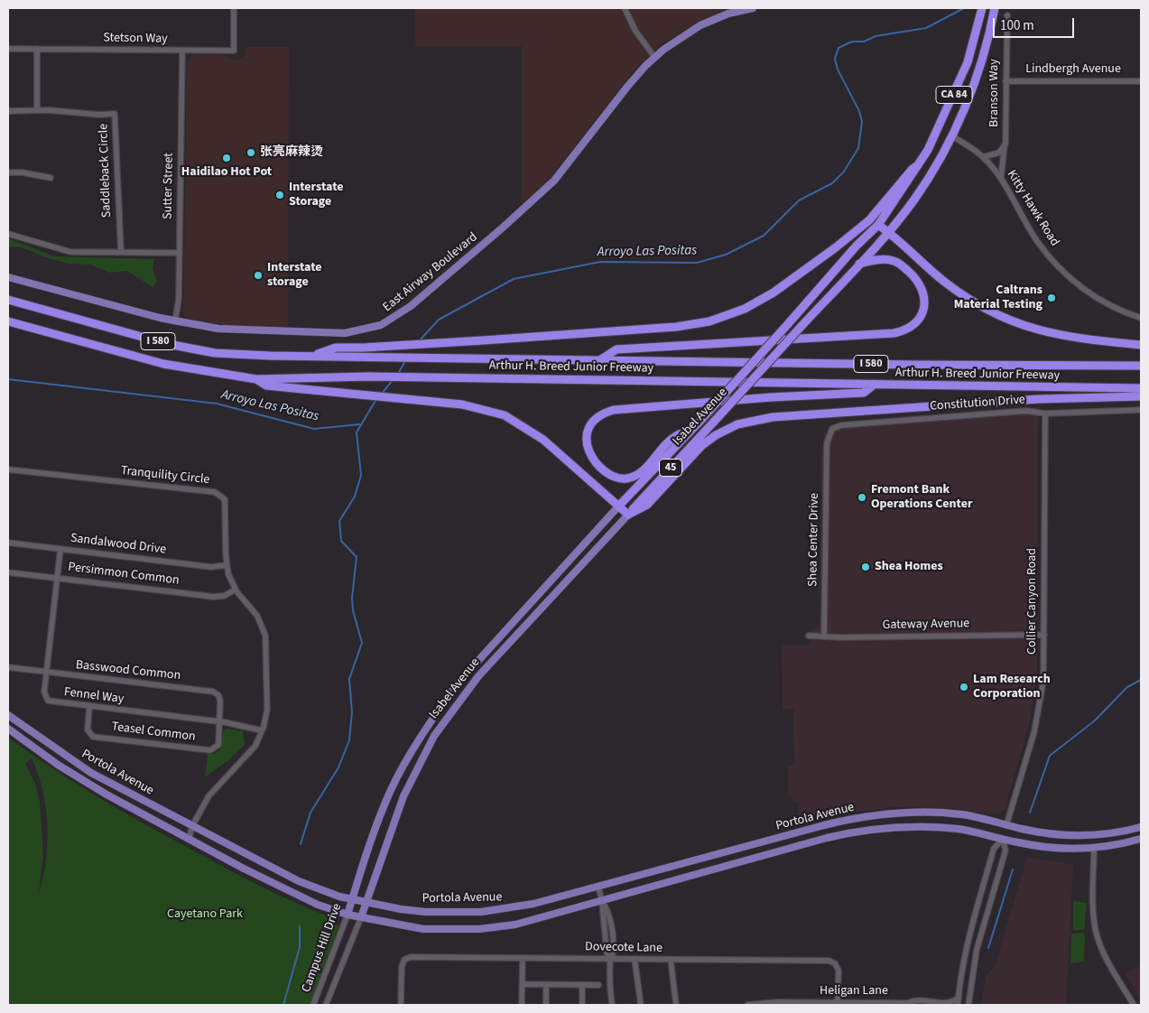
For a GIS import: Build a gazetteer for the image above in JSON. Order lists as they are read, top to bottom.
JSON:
{
  "streets": {
    "highway": [
      "CA 84",
      "I 580",
      "Arthur H. Breed Junior Freeway",
      "Isabel Avenue",
      "45"
    ],
    "main road": [
      "East Airway Boulevard",
      "Collier Canyon Road",
      "Portola Avenue",
      "Campus Hill Drive"
    ],
    "street": [
      "Stetson Way",
      "Lindbergh Avenue",
      "Branson Way",
      "Saddleback Circle",
      "Sutter Street",
      "Kitty Hawk Road",
      "Constitution Drive",
      "Tranquility Circle",
      "Shea Center Drive",
      "Sandalwood Drive",
      "Persimmon Common",
      "Gateway Avenue",
      "Basswood Common",
      "Fennel Way",
      "Teasel Common",
      "Dovecote Lane",
      "Heligan Lane"
    ]
  },
  "crossings": [
    ["Stetson Way", "Sutter Street"],
    ["Lindbergh Avenue", "Branson Way"],
    ["Branson Way", "Kitty Hawk Road"],
    ["Sutter Street", "East Airway Boulevard"],
    ["Kitty Hawk Road", "Isabel Avenue"],
    ["Constitution Drive", "Shea Center Drive"],
    ["Constitution Drive", "Collier Canyon Road"],
    ["Isabel Avenue", "Portola Avenue"],
    ["Isabel Avenue", "Campus Hill Drive"],
    ["Tranquility Circle", "Sandalwood Drive"],
    ["Tranquility Circle", "Persimmon Common"],
    ["Tranquility Circle", "Fennel Way"],
    ["Tranquility Circle", "Portola Avenue"],
    ["Shea Center Drive", "Gateway Avenue"],
    ["Sandalwood Drive", "Fennel Way"],
    ["Persimmon Common", "Fennel Way"],
    ["Collier Canyon Road", "Gateway Avenue"],
    ["Collier Canyon Road", "Portola Avenue"],
    ["Collier Canyon Road", "Heligan Lane"],
    ["Basswood Common", "Fennel Way"],
    ["Basswood Common", "Teasel Common"],
    ["Fennel Way", "Teasel Common"],
    ["Portola Avenue", "Campus Hill Drive"],
    ["Dovecote Lane", "Heligan Lane"]
  ],
  "water": ["Arroyo Las Positas"],
  "parks": ["Cayetano Park"],
  "places": [
    "张亮麻辣烫",
    "Haidilao Hot Pot",
    "Interstate Storage",
    "Interstate storage",
    "Caltrans Material Testing",
    "Fremont Bank Operations Center",
    "Shea Homes",
    "Lam Research Corporation"
  ],
  "scale_bar": "100 m"
}
